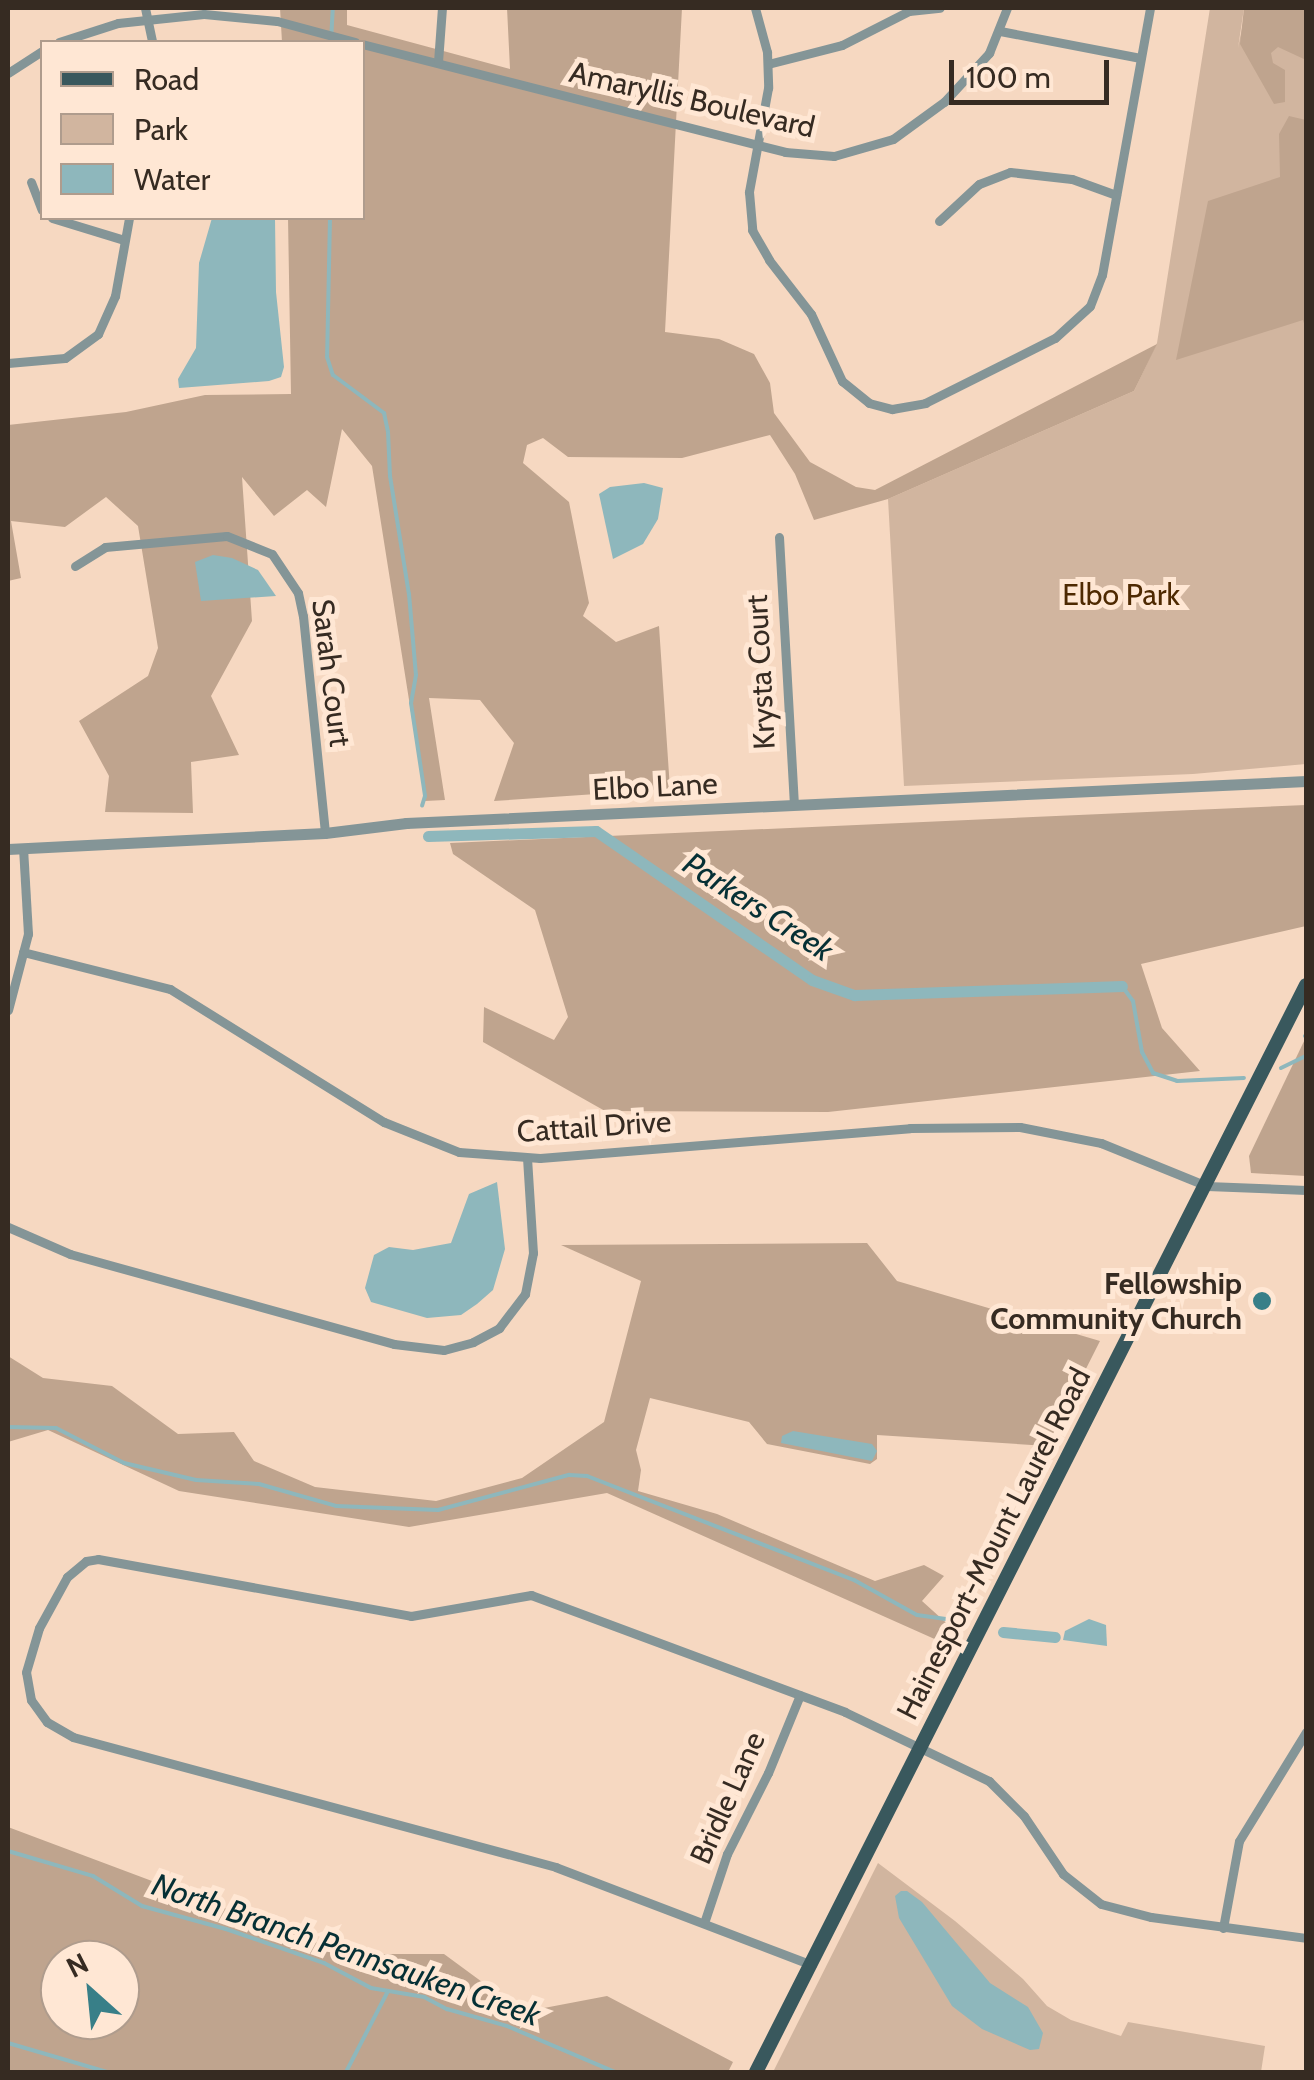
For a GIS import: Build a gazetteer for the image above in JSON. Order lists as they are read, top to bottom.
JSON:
{
  "streets": {
    "main road": ["Hainesport-Mount Laurel Road"],
    "street": [
      "Amaryllis Boulevard",
      "Krysta Court",
      "Sarah Court",
      "Elbo Lane",
      "Cattail Drive",
      "Bridle Lane"
    ]
  },
  "crossings": [
    ["Krysta Court", "Elbo Lane"],
    ["Sarah Court", "Elbo Lane"],
    ["Cattail Drive", "Hainesport-Mount Laurel Road"]
  ],
  "water": ["Parkers Creek", "North Branch Pennsauken Creek"],
  "parks": ["Elbo Park"],
  "places": ["Fellowship Community Church"],
  "legend": ["Road", "Park", "Water"],
  "scale_bar": "100 m",
  "north": "top left"
}
